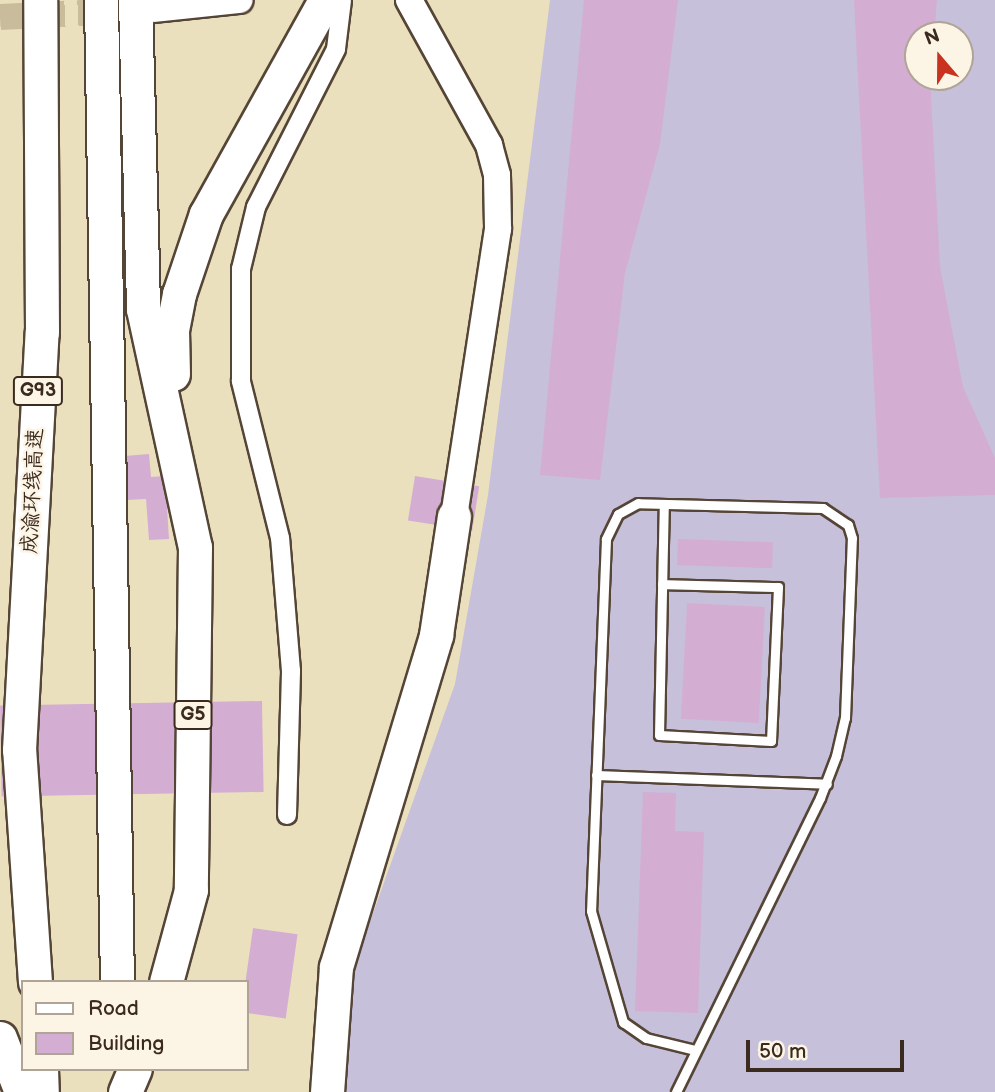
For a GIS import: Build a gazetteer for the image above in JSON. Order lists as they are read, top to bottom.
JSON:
{
  "streets": {
    "highway": ["G93", "成渝环线高速", "G5"]
  },
  "legend": ["Road", "Building"],
  "scale_bar": "50 m",
  "north": "top"
}
